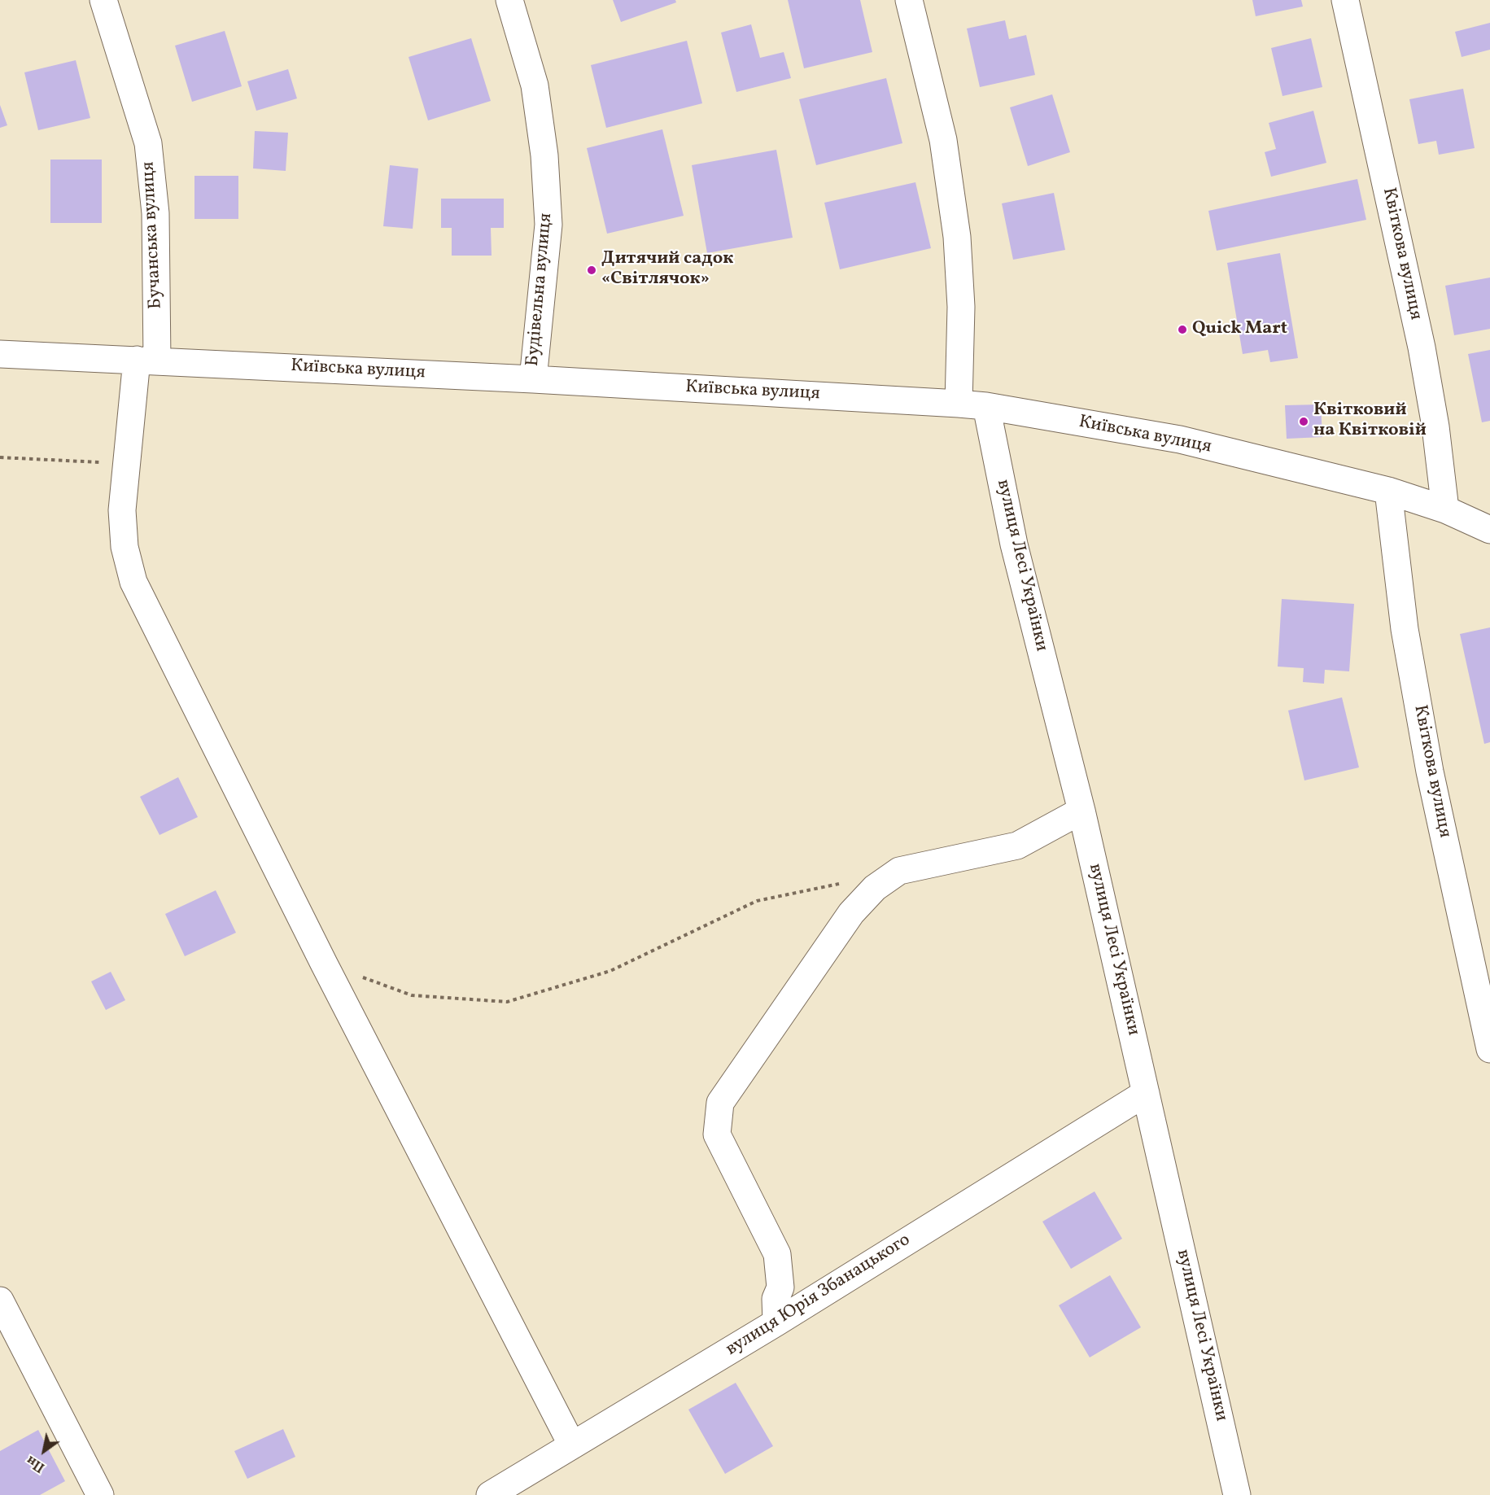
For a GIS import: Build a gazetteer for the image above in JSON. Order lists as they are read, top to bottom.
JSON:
{
  "streets": {
    "street": [
      "Бучанська вулиця",
      "Квіткова вулиця",
      "Будівельна вулиця",
      "Київська вулиця",
      "вулиця Лесі Українки",
      "вулиця Юрія Збанацького"
    ]
  },
  "crossings": [
    ["Бучанська вулиця", "Київська вулиця"],
    ["Бучанська вулиця", "вулиця Юрія Збанацького"],
    ["Квіткова вулиця", "Київська вулиця"],
    ["Будівельна вулиця", "Київська вулиця"],
    ["Київська вулиця", "вулиця Лесі Українки"],
    ["вулиця Лесі Українки", "вулиця Юрія Збанацького"]
  ],
  "places": ["Дитячий садок «Світлячок»", "Quick Mart", "Квітковий на Квітковій"],
  "north": "bottom left"
}
